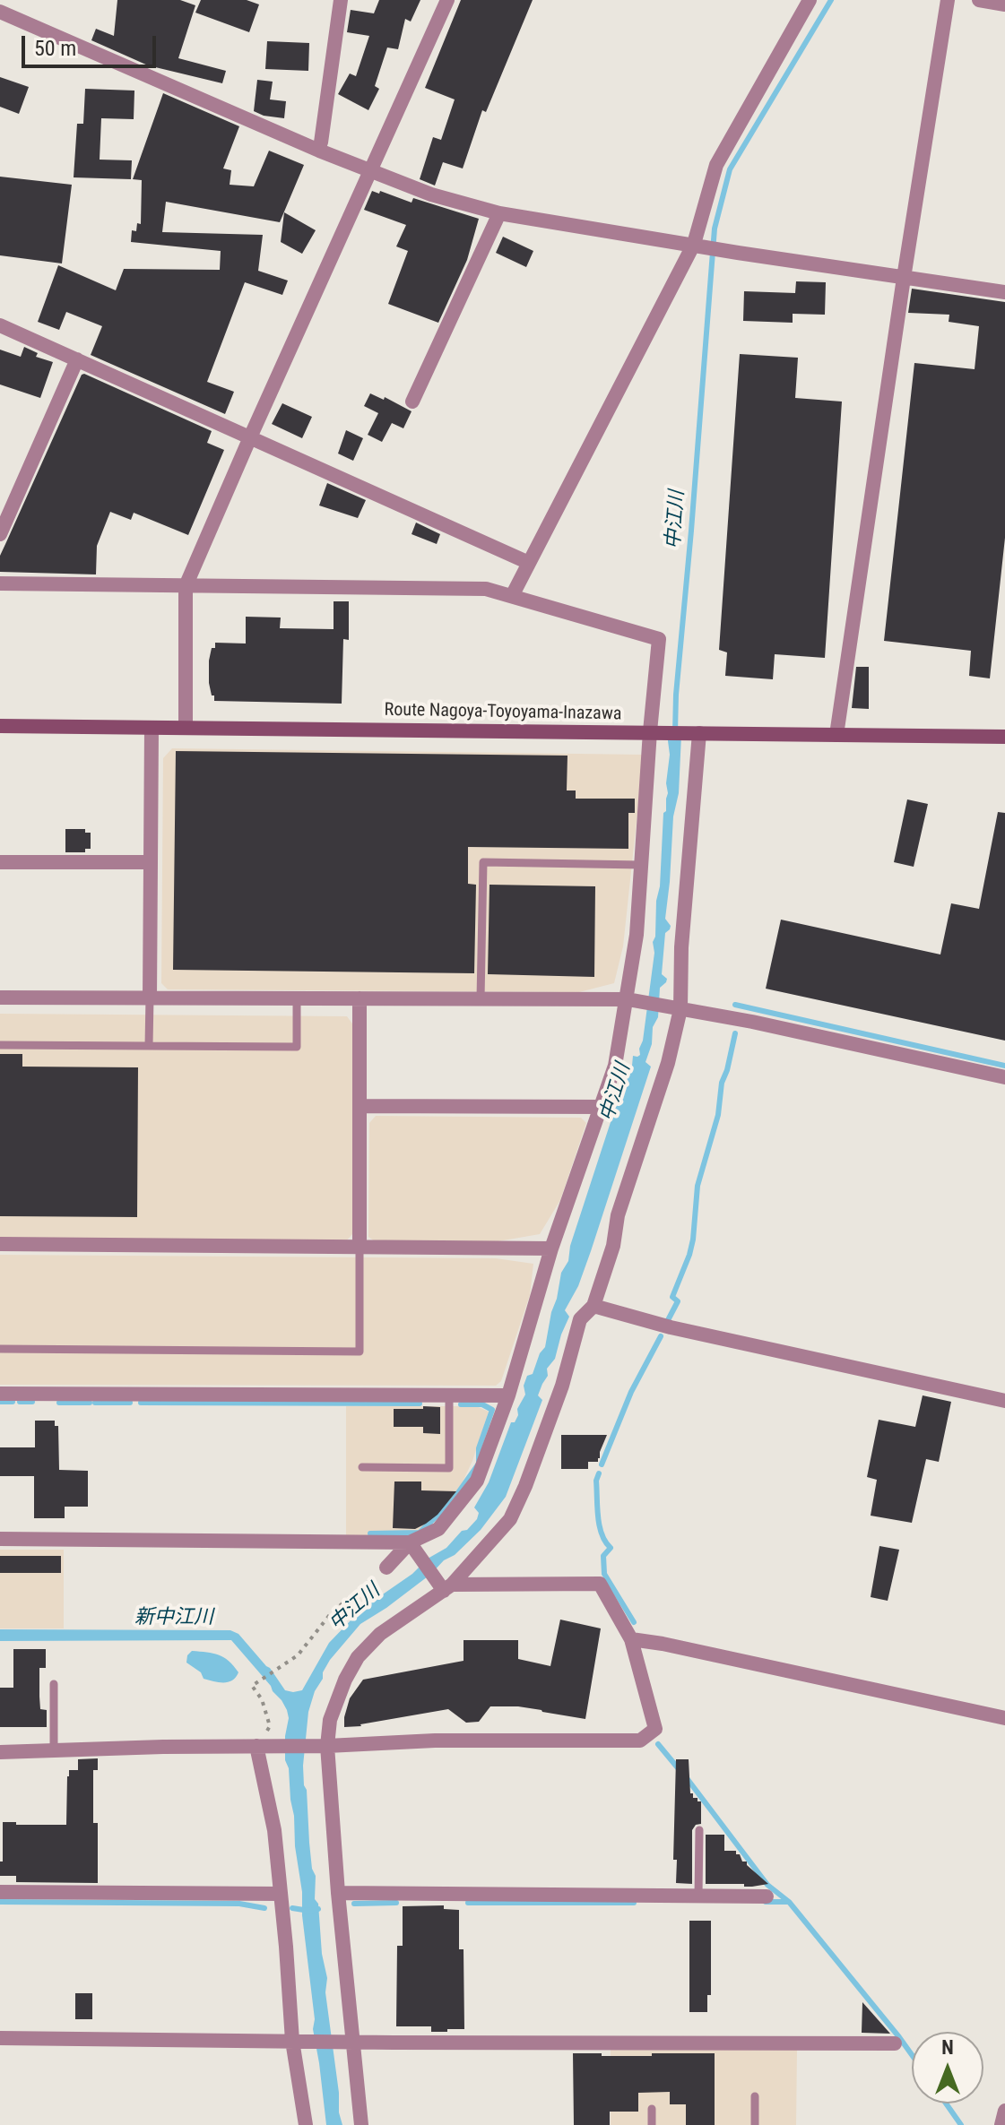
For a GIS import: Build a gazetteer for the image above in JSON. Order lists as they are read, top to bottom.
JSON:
{
  "streets": {
    "main road": ["Route Nagoya-Toyoyama-Inazawa"]
  },
  "water": ["中江川", "新中江川"],
  "scale_bar": "50 m",
  "north": "top"
}
